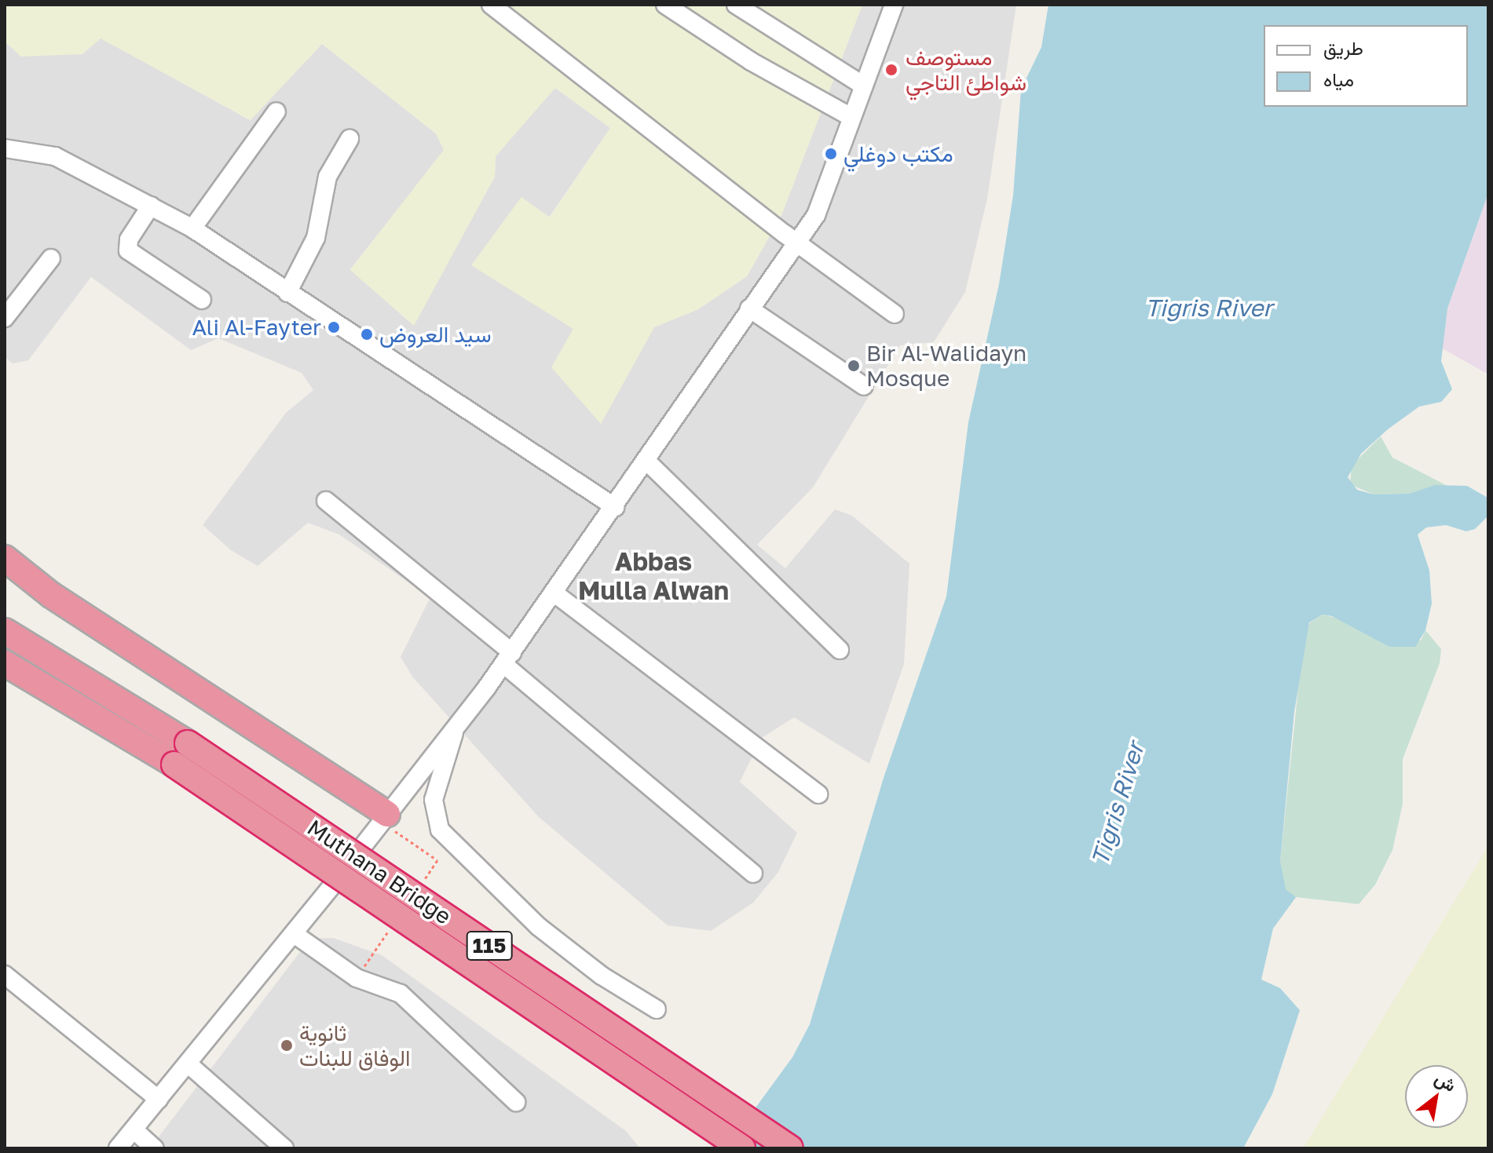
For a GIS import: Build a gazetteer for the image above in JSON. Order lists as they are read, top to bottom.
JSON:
{
  "streets": {
    "highway": ["Muthana Bridge", "115"]
  },
  "crossings": [
    ["Muthana Bridge", "115"]
  ],
  "districts": ["Abbas Mulla Alwan"],
  "water": ["Tigris River"],
  "places": [
    "مستوصف شواطئ التاجي",
    "مكتب دوغلي",
    "Ali Al-Fayter",
    "سيد العروض",
    "Bir Al-Walidayn Mosque",
    "ثانوية الوفاق للبنات"
  ],
  "legend": ["طريق", "مياه"],
  "north": "top right"
}
